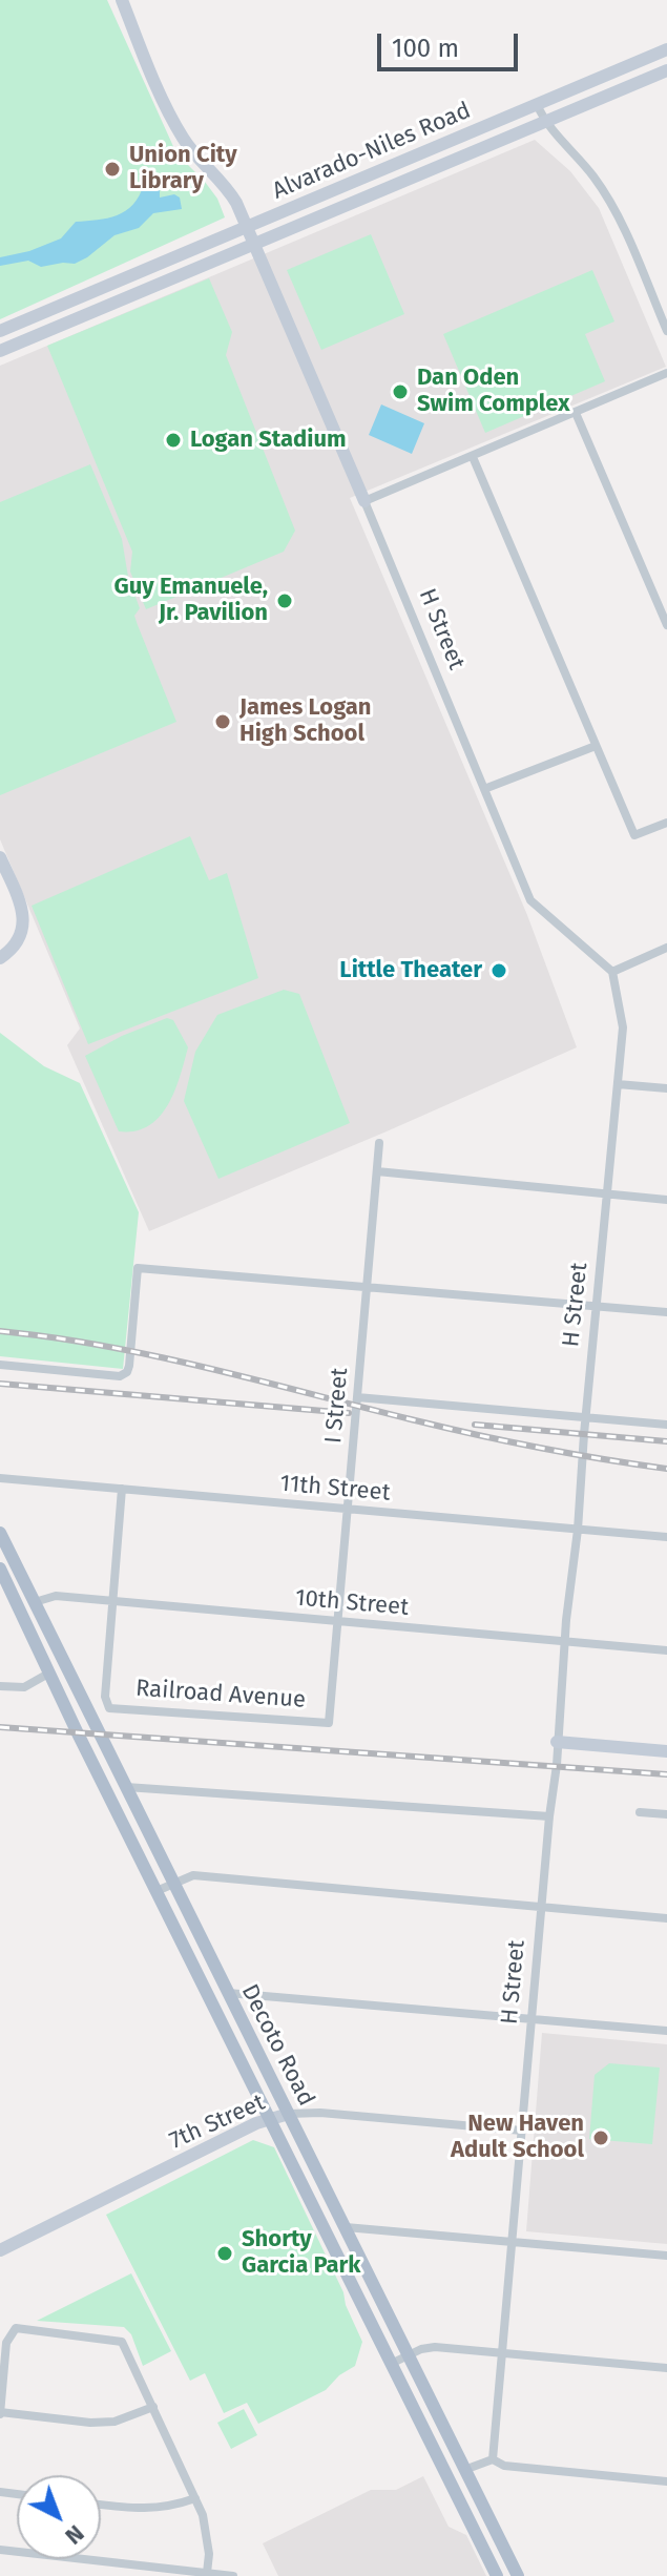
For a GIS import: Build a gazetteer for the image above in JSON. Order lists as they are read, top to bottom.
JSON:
{
  "streets": {
    "main road": [
      "Alvarado-Niles Road",
      "H Street",
      "Decoto Road",
      "7th Street"
    ],
    "street": [
      "I Street",
      "11th Street",
      "10th Street",
      "Railroad Avenue"
    ]
  },
  "crossings": [
    ["Alvarado-Niles Road", "H Street"],
    ["H Street", "11th Street"],
    ["H Street", "10th Street"],
    ["H Street", "7th Street"],
    ["I Street", "11th Street"],
    ["I Street", "10th Street"],
    ["I Street", "Railroad Avenue"],
    ["10th Street", "Railroad Avenue"],
    ["10th Street", "Decoto Road"],
    ["Decoto Road", "7th Street"]
  ],
  "places": [
    "Union City Library",
    "Dan Oden Swim Complex",
    "Logan Stadium",
    "Guy Emanuele, Jr. Pavilion",
    "James Logan High School",
    "Little Theater",
    "New Haven Adult School",
    "Shorty Garcia Park"
  ],
  "scale_bar": "100 m",
  "north": "bottom right"
}
